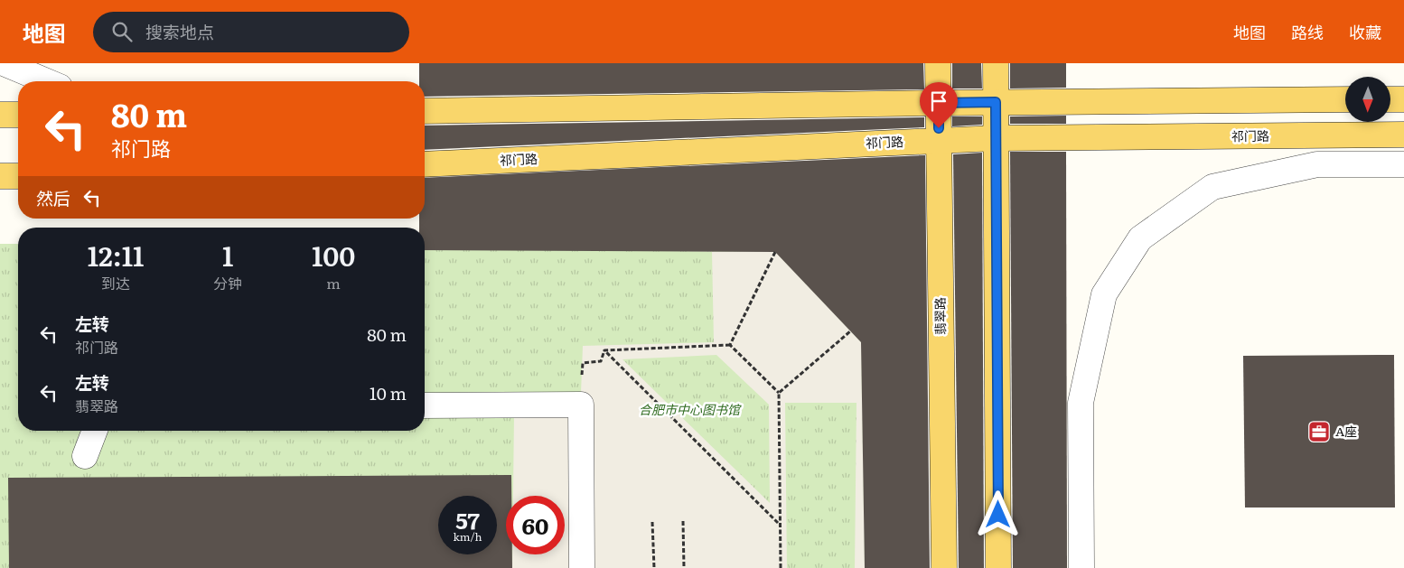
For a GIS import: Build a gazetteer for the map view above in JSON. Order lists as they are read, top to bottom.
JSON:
{
  "streets": {
    "main road": ["祁门路", "翡翠路"]
  },
  "crossings": [
    ["祁门路", "翡翠路"]
  ],
  "parks": ["合肥市中心图书馆"],
  "places": {
    "office": ["A座"]
  },
  "north": "bottom",
  "page": {
    "header": "地图",
    "search": "搜索地点",
    "nav": ["地图", "路线", "收藏"],
    "turn": ["80 m", "祁门路"],
    "then": "然后",
    "eta": [
      "12:11",
      "到达",
      "1",
      "分钟",
      "100",
      "m"
    ],
    "list": [
      {
        "name": "左转",
        "note": "祁门路",
        "value": "80 m"
      },
      {
        "name": "左转",
        "note": "翡翠路",
        "value": "10 m"
      }
    ],
    "speed": "57 km/h",
    "limit": "60"
  }
}
